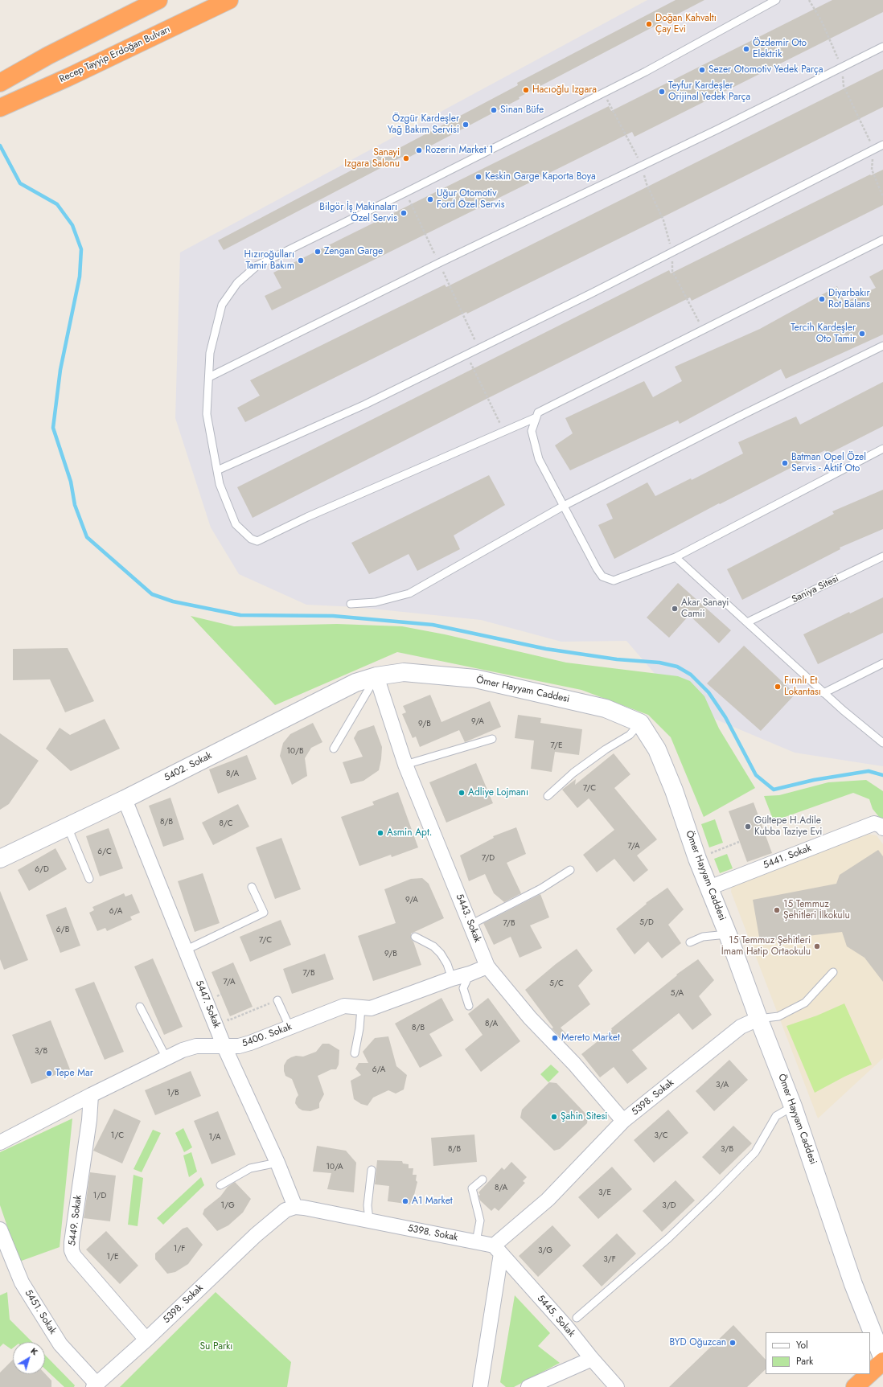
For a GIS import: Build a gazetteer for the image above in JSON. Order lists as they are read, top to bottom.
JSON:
{
  "streets": {
    "highway": ["Recep Tayyip Erdoğan Bulvarı"],
    "street": [
      "Ömer Hayyam Caddesi",
      "5402. Sokak",
      "5441. Sokak",
      "5443. Sokak",
      "5447. Sokak",
      "5400. Sokak",
      "5398. Sokak",
      "5449. Sokak",
      "5451. Sokak",
      "5445. Sokak"
    ],
    "lane": ["Saniya Sitesi"]
  },
  "crossings": [
    ["Ömer Hayyam Caddesi", "5402. Sokak"],
    ["Ömer Hayyam Caddesi", "5441. Sokak"],
    ["Ömer Hayyam Caddesi", "5443. Sokak"],
    ["Ömer Hayyam Caddesi", "5398. Sokak"],
    ["5402. Sokak", "5443. Sokak"],
    ["5402. Sokak", "5447. Sokak"],
    ["5443. Sokak", "5400. Sokak"],
    ["5443. Sokak", "5398. Sokak"],
    ["5447. Sokak", "5400. Sokak"],
    ["5447. Sokak", "5398. Sokak"],
    ["5400. Sokak", "5449. Sokak"],
    ["5398. Sokak", "5449. Sokak"],
    ["5398. Sokak", "5451. Sokak"],
    ["5398. Sokak", "5445. Sokak"]
  ],
  "parks": ["Su Parkı"],
  "places": [
    "Doğan Kahvaltı Çay Evi",
    "Özdemir Oto Elektrik",
    "Sezer Otomotiv Yedek Parça",
    "Hacıoğlu Izgara",
    "Teyfur Kardeşler Orijinal Yedek Parça",
    "Sinan Büfe",
    "Özgür Kardeşler Yağ Bakım Servisi",
    "Rozerin Market 1",
    "Sanayi Izgara Salonu",
    "Keskin Garge Kaporta Boya",
    "Uğur Otomotiv Ford Özel Servis",
    "Bilgör İş Makinaları Özel Servis",
    "Zengan Garge",
    "Hızıroğulları Tamir Bakım",
    "Diyarbakır Rot Balans",
    "Tercih Kardeşler Oto Tamir",
    "Batman Opel Özel Servis - Aktif Oto",
    "Akar Sanayi Camii",
    "Fırınlı Et Lokantası",
    "Adliye Lojmanı",
    "Gültepe H.Adile Kubba Taziye Evi",
    "Asmin Apt.",
    "15 Temmuz Şehitleri İlkokulu",
    "15 Temmuz Şehitleri İmam Hatip Ortaokulu",
    "Mereto Market",
    "Tepe Mar",
    "Şahin Sitesi",
    "A1 Market",
    "BYD Oğuzcan"
  ],
  "house_numbers": [
    "9/A",
    "9/B",
    "7/E",
    "10/B",
    "8/A",
    "7/C",
    "8/B",
    "8/C",
    "7/A",
    "6/C",
    "7/D",
    "6/D",
    "9/A",
    "6/A",
    "5/D",
    "7/B",
    "6/B",
    "7/C",
    "9/B",
    "7/B",
    "7/A",
    "5/C",
    "5/A",
    "8/A",
    "8/B",
    "3/B",
    "6/A",
    "3/A",
    "1/B",
    "1/C",
    "3/C",
    "1/A",
    "8/B",
    "3/B",
    "10/A",
    "8/A",
    "3/E",
    "1/D",
    "1/G",
    "3/D",
    "1/F",
    "3/G",
    "1/E",
    "3/F"
  ],
  "legend": ["Yol", "Park"],
  "north": "top right"
}
